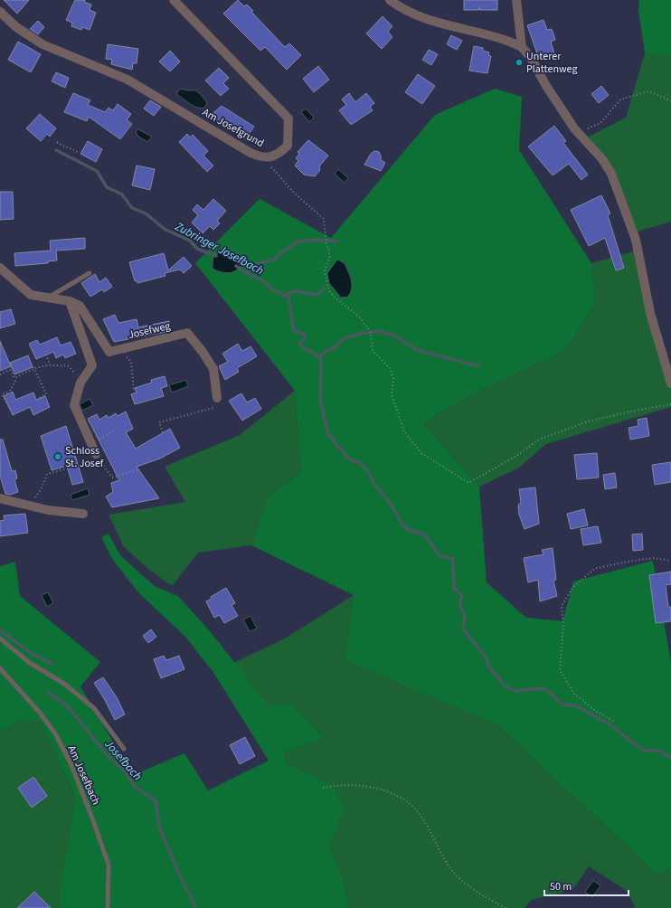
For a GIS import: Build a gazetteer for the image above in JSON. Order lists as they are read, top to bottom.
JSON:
{
  "streets": {
    "street": ["Am Josefgrund", "Josefweg"],
    "lane": ["Am Josefbach"]
  },
  "water": ["Zubringer Josefbach", "Josefbach"],
  "places": ["Unterer Plattenweg", "Schloss St. Josef"],
  "scale_bar": "50 m"
}
